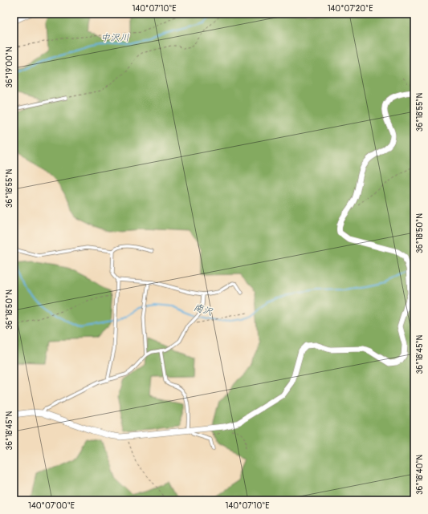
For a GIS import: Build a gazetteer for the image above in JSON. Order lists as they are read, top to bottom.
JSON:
{
  "water": ["中沢川", "南沢"],
  "coordinates": [
    "140°07'10\"E",
    "140°07'20\"E",
    "36°19'00\"N",
    "36°18'55\"N",
    "36°18'50\"N",
    "36°18'45\"N",
    "36°18'40\"N",
    "140°07'00\"E"
  ]
}
